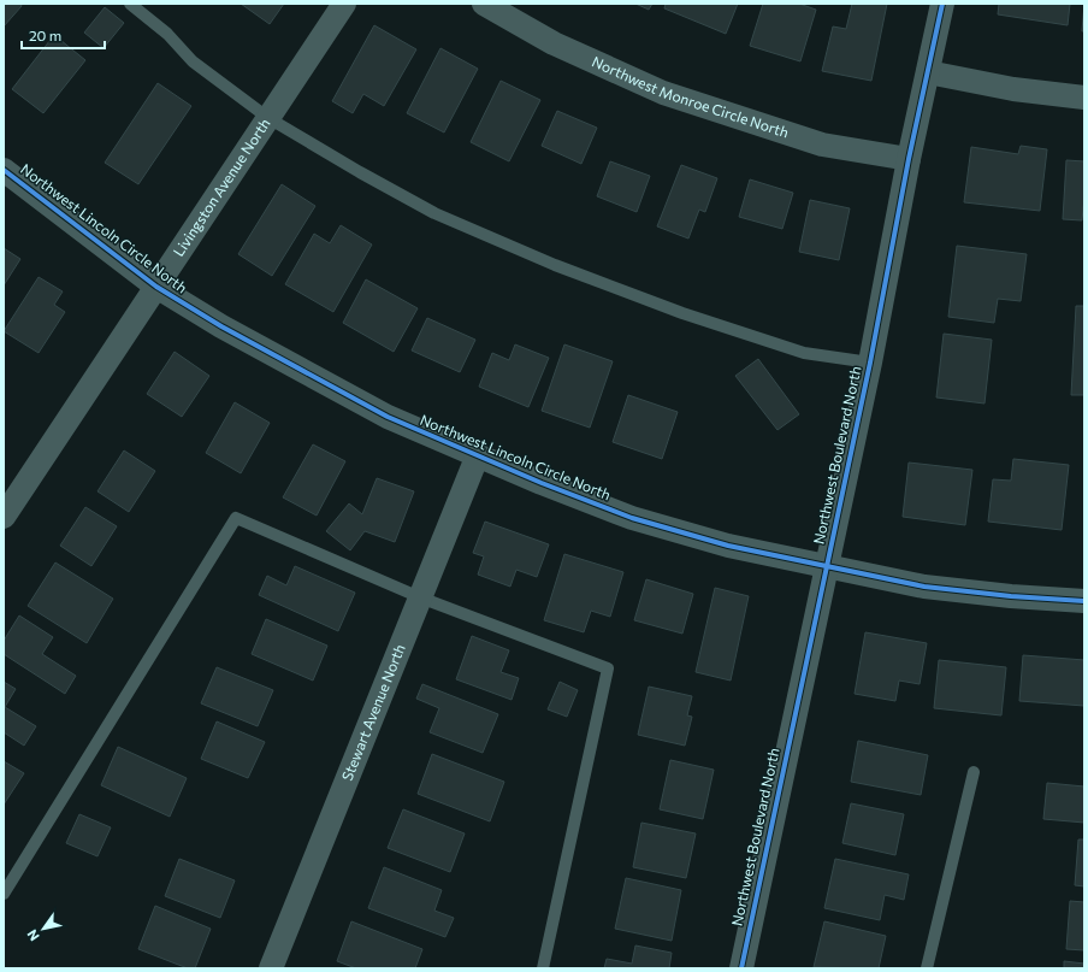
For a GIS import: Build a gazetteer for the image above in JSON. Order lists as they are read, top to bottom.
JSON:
{
  "streets": {
    "street": [
      "Northwest Monroe Circle North",
      "Livingston Avenue North",
      "Northwest Lincoln Circle North",
      "Northwest Boulevard North",
      "Stewart Avenue North"
    ]
  },
  "crossings": [
    ["Northwest Monroe Circle North", "Northwest Boulevard North"],
    ["Livingston Avenue North", "Northwest Lincoln Circle North"],
    ["Northwest Lincoln Circle North", "Northwest Boulevard North"],
    ["Northwest Lincoln Circle North", "Stewart Avenue North"]
  ],
  "scale_bar": "20 m",
  "north": "bottom left"
}
